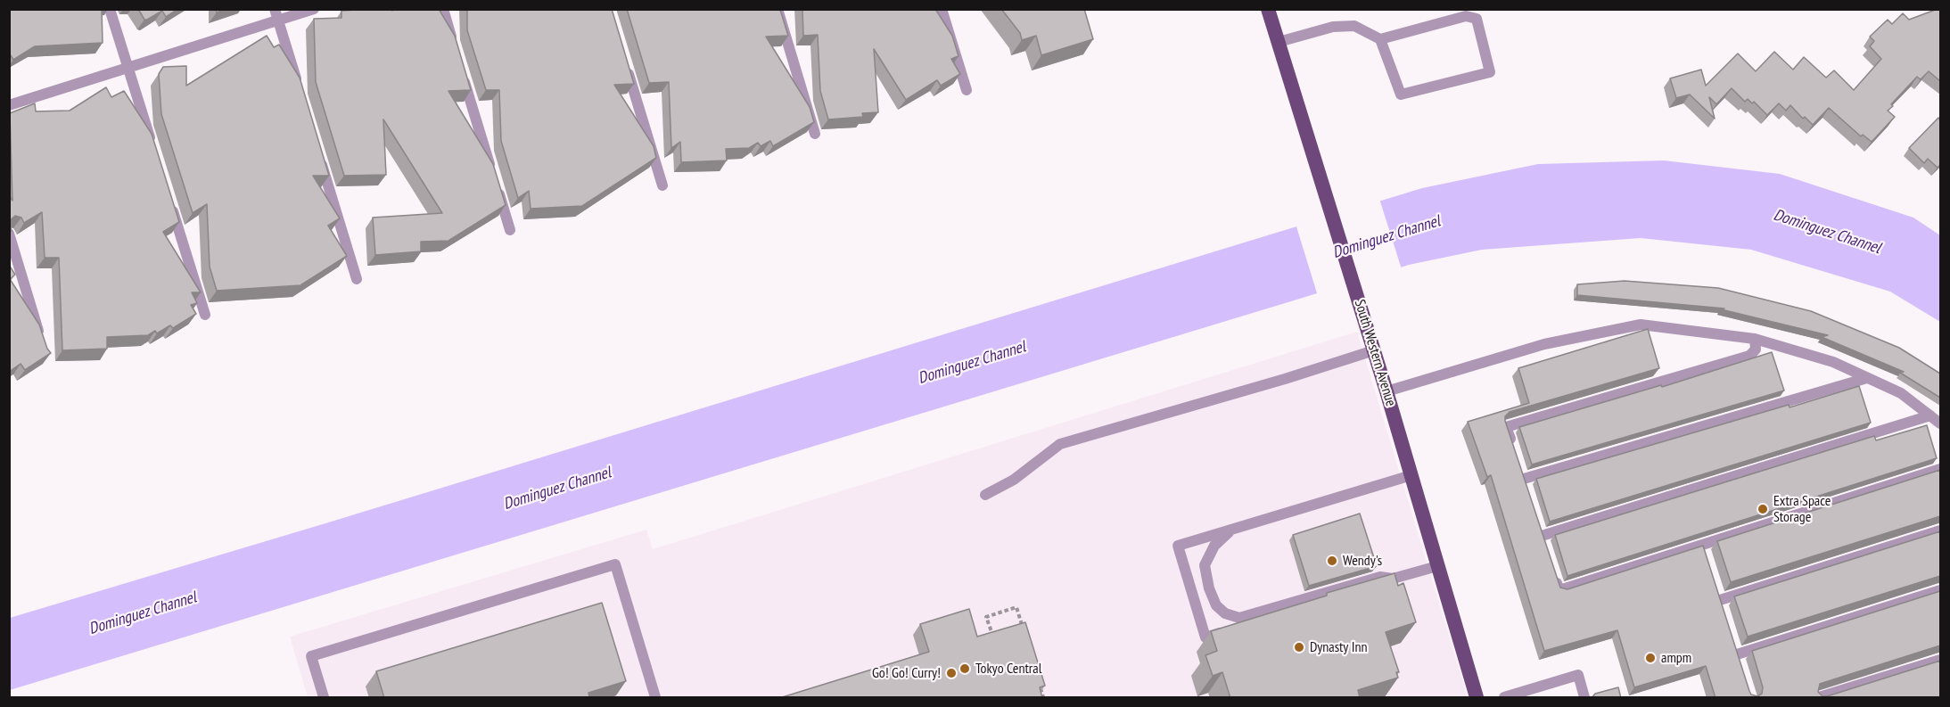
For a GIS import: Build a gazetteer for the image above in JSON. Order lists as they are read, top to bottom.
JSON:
{
  "streets": {
    "main road": ["South Western Avenue"]
  },
  "water": ["Dominguez Channel"],
  "places": [
    "Extra Space Storage",
    "Wendy's",
    "Dynasty Inn",
    "ampm",
    "Tokyo Central",
    "Go! Go! Curry!"
  ]
}
